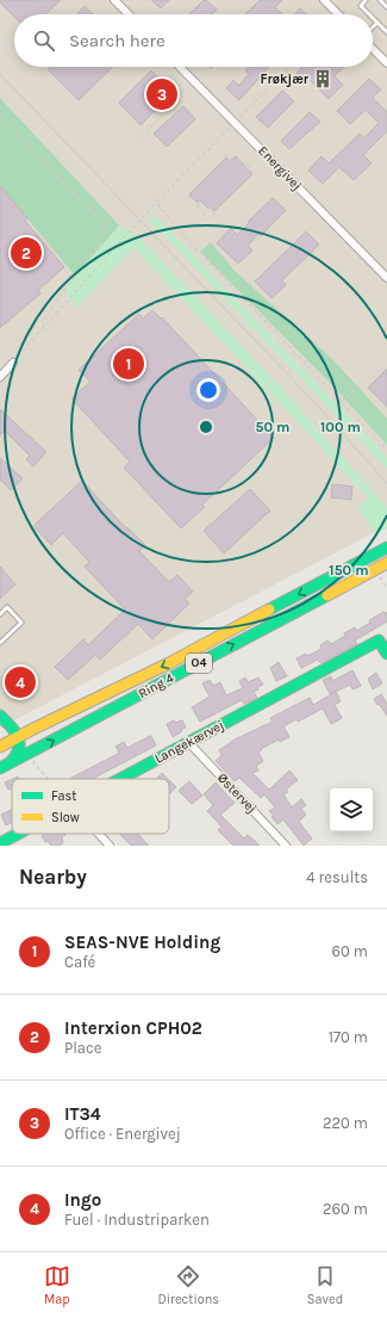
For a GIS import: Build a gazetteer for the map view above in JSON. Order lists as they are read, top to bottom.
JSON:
{
  "streets": {
    "main road": ["O4", "Ring 4", "Langekærvej"],
    "street": ["Energivej", "Østervej"]
  },
  "crossings": [
    ["Langekærvej", "Østervej"]
  ],
  "places": {
    "building": ["Frøkjær"]
  },
  "legend": ["Fast", "Slow"],
  "page": {
    "search": "Search here",
    "pins": [
      "3",
      "2",
      "1",
      "4"
    ],
    "heading": ["Nearby", "4 results"],
    "list": [
      {
        "mark": "1",
        "name": "SEAS-NVE Holding",
        "note": "Café",
        "value": "60 m"
      },
      {
        "mark": "2",
        "name": "Interxion CPH02",
        "note": "Place",
        "value": "170 m"
      },
      {
        "mark": "3",
        "name": "IT34",
        "note": "Office · Energivej",
        "value": "220 m"
      },
      {
        "mark": "4",
        "name": "Ingo",
        "note": "Fuel · Industriparken",
        "value": "260 m"
      }
    ],
    "nav": ["Map", "Directions", "Saved"]
  },
  "rings": ["50 m", "100 m", "150 m"]
}
